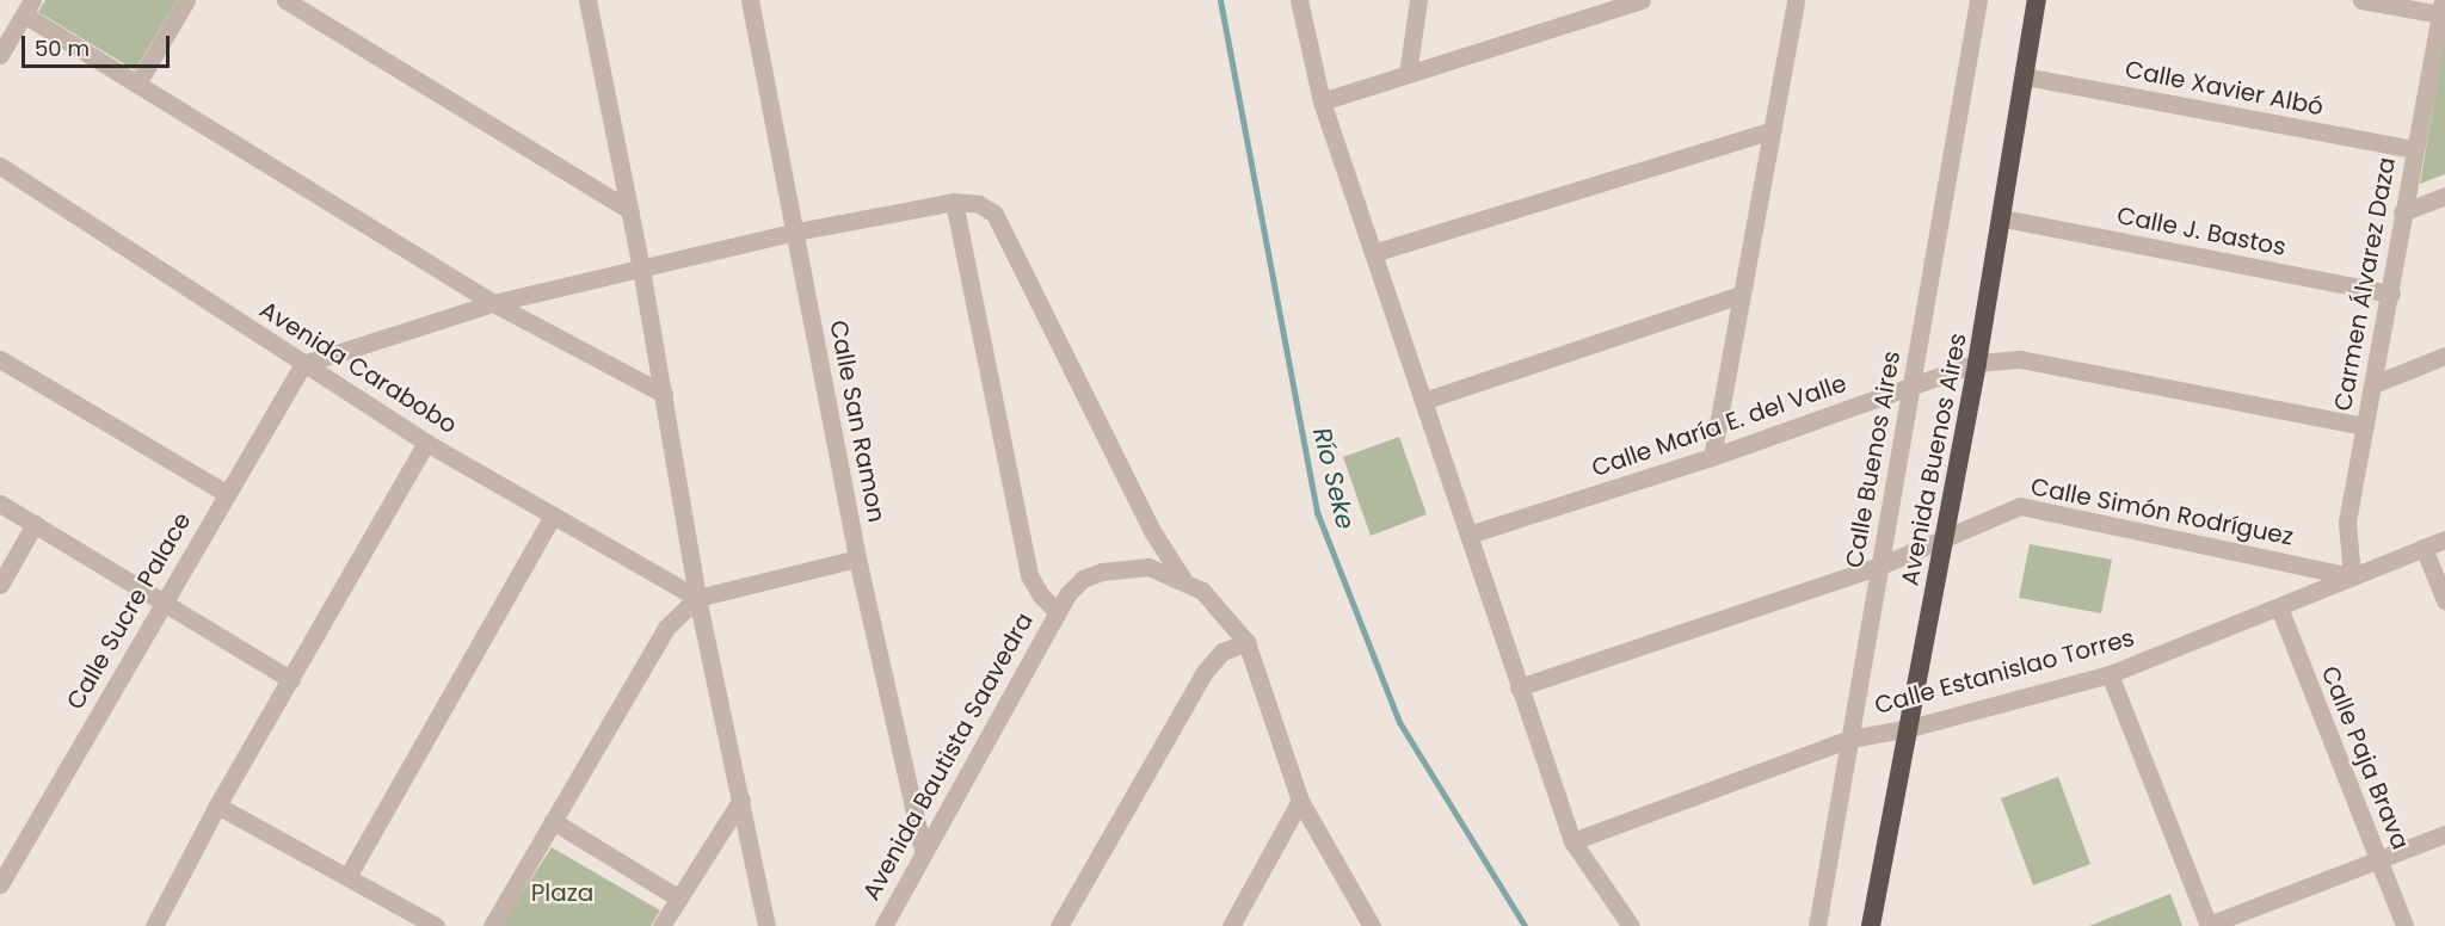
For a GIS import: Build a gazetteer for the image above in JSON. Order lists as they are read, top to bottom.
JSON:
{
  "streets": {
    "highway": ["Avenida Buenos Aires"],
    "street": [
      "Calle Xavier Albó",
      "Calle J. Bastos",
      "Carmen Álvarez Daza",
      "Avenida Carabobo",
      "Calle San Ramon",
      "Calle María E. del Valle",
      "Calle Buenos Aires",
      "Calle Simón Rodríguez",
      "Calle Sucre Palace",
      "Calle Estanislao Torres",
      "Avenida Bautista Saavedra",
      "Calle Paja Brava"
    ]
  },
  "crossings": [
    ["Calle Xavier Albó", "Carmen Álvarez Daza"],
    ["Calle Xavier Albó", "Avenida Buenos Aires"],
    ["Calle J. Bastos", "Carmen Álvarez Daza"],
    ["Calle J. Bastos", "Avenida Buenos Aires"],
    ["Carmen Álvarez Daza", "Calle María E. del Valle"],
    ["Carmen Álvarez Daza", "Calle Simón Rodríguez"],
    ["Carmen Álvarez Daza", "Calle Estanislao Torres"],
    ["Avenida Carabobo", "Calle Sucre Palace"],
    ["Calle San Ramon", "Avenida Bautista Saavedra"],
    ["Calle María E. del Valle", "Calle Buenos Aires"],
    ["Calle María E. del Valle", "Avenida Buenos Aires"],
    ["Calle Buenos Aires", "Calle Simón Rodríguez"],
    ["Calle Buenos Aires", "Calle Estanislao Torres"],
    ["Avenida Buenos Aires", "Calle Simón Rodríguez"],
    ["Avenida Buenos Aires", "Calle Estanislao Torres"],
    ["Calle Simón Rodríguez", "Calle Estanislao Torres"],
    ["Calle Estanislao Torres", "Calle Paja Brava"]
  ],
  "water": ["Río Seke"],
  "parks": ["Plaza"],
  "scale_bar": "50 m"
}
